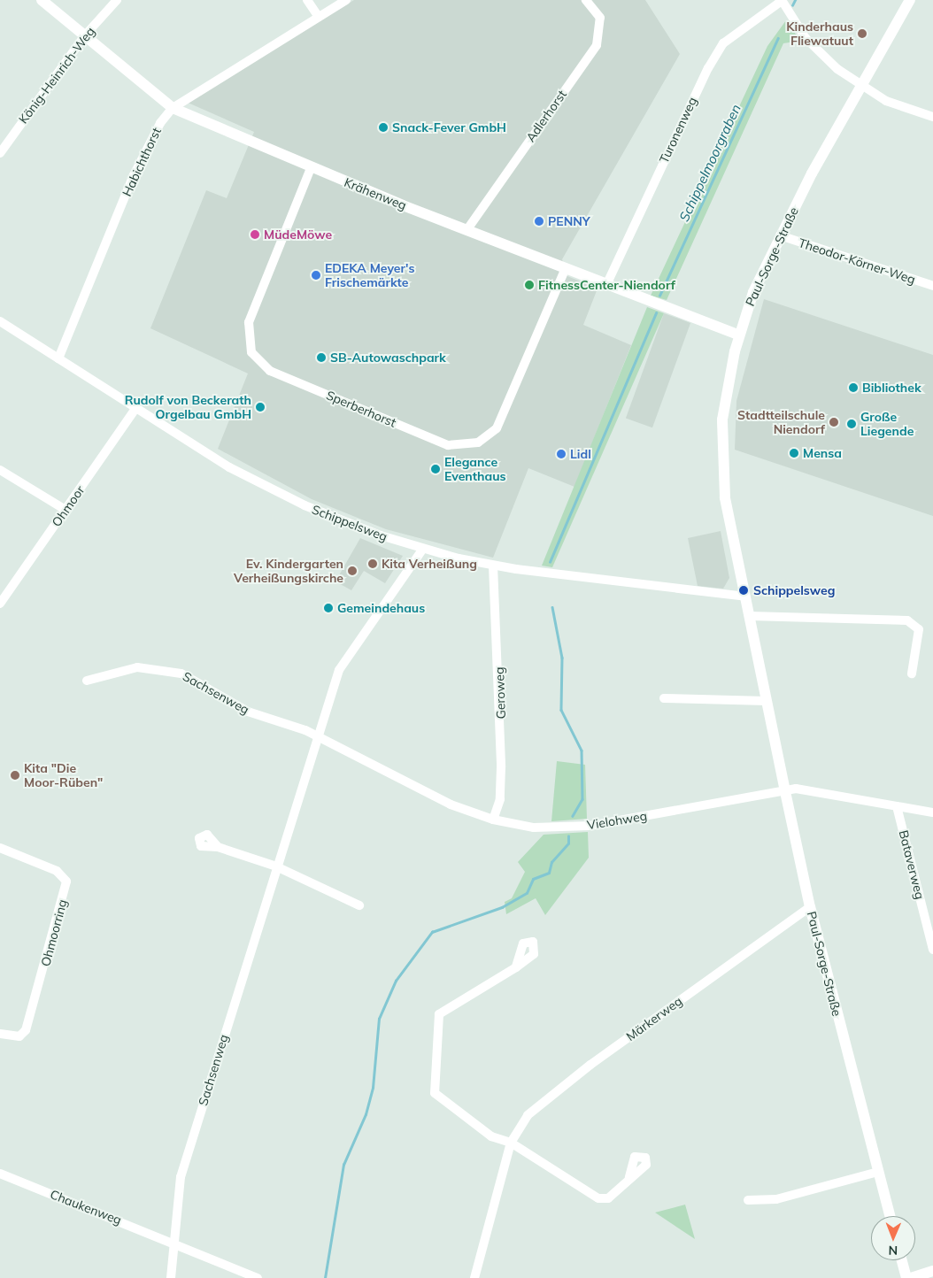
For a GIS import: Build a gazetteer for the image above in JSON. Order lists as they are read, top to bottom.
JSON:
{
  "streets": {
    "street": [
      "König-Heinrich-Weg",
      "Adlerhorst",
      "Turonenweg",
      "Habichthorst",
      "Krähenweg",
      "Paul-Sorge-Straße",
      "Theodor-Körner-Weg",
      "Sperberhorst",
      "Ohmoor",
      "Schippelsweg",
      "Sachsenweg",
      "Geroweg",
      "Vielohweg",
      "Bataverweg",
      "Ohmoorring",
      "Märkerweg",
      "Chaukenweg"
    ]
  },
  "crossings": [
    ["König-Heinrich-Weg", "Krähenweg"],
    ["Adlerhorst", "Krähenweg"],
    ["Turonenweg", "Krähenweg"],
    ["Habichthorst", "Krähenweg"],
    ["Habichthorst", "Schippelsweg"],
    ["Krähenweg", "Paul-Sorge-Straße"],
    ["Krähenweg", "Sperberhorst"],
    ["Paul-Sorge-Straße", "Theodor-Körner-Weg"],
    ["Paul-Sorge-Straße", "Schippelsweg"],
    ["Paul-Sorge-Straße", "Vielohweg"],
    ["Paul-Sorge-Straße", "Märkerweg"],
    ["Ohmoor", "Schippelsweg"],
    ["Schippelsweg", "Sachsenweg"],
    ["Schippelsweg", "Geroweg"],
    ["Sachsenweg", "Vielohweg"],
    ["Sachsenweg", "Chaukenweg"],
    ["Geroweg", "Vielohweg"],
    ["Vielohweg", "Bataverweg"]
  ],
  "water": ["Schippelmoorgraben"],
  "places": [
    "Kinderhaus Fliewatuut",
    "Snack-Fever GmbH",
    "PENNY",
    "MüdeMöwe",
    "EDEKA Meyer's Frischemärkte",
    "FitnessCenter-Niendorf",
    "SB-Autowaschpark",
    "Bibliothek",
    "Rudolf von Beckerath Orgelbau GmbH",
    "Stadtteilschule Niendorf",
    "Große Liegende",
    "Mensa",
    "Lidl",
    "Elegance Eventhaus",
    "Kita Verheißung",
    "Ev. Kindergarten Verheißungskirche",
    "Schippelsweg",
    "Gemeindehaus",
    "Kita \"Die Moor-Rüben\""
  ],
  "north": "bottom"
}
